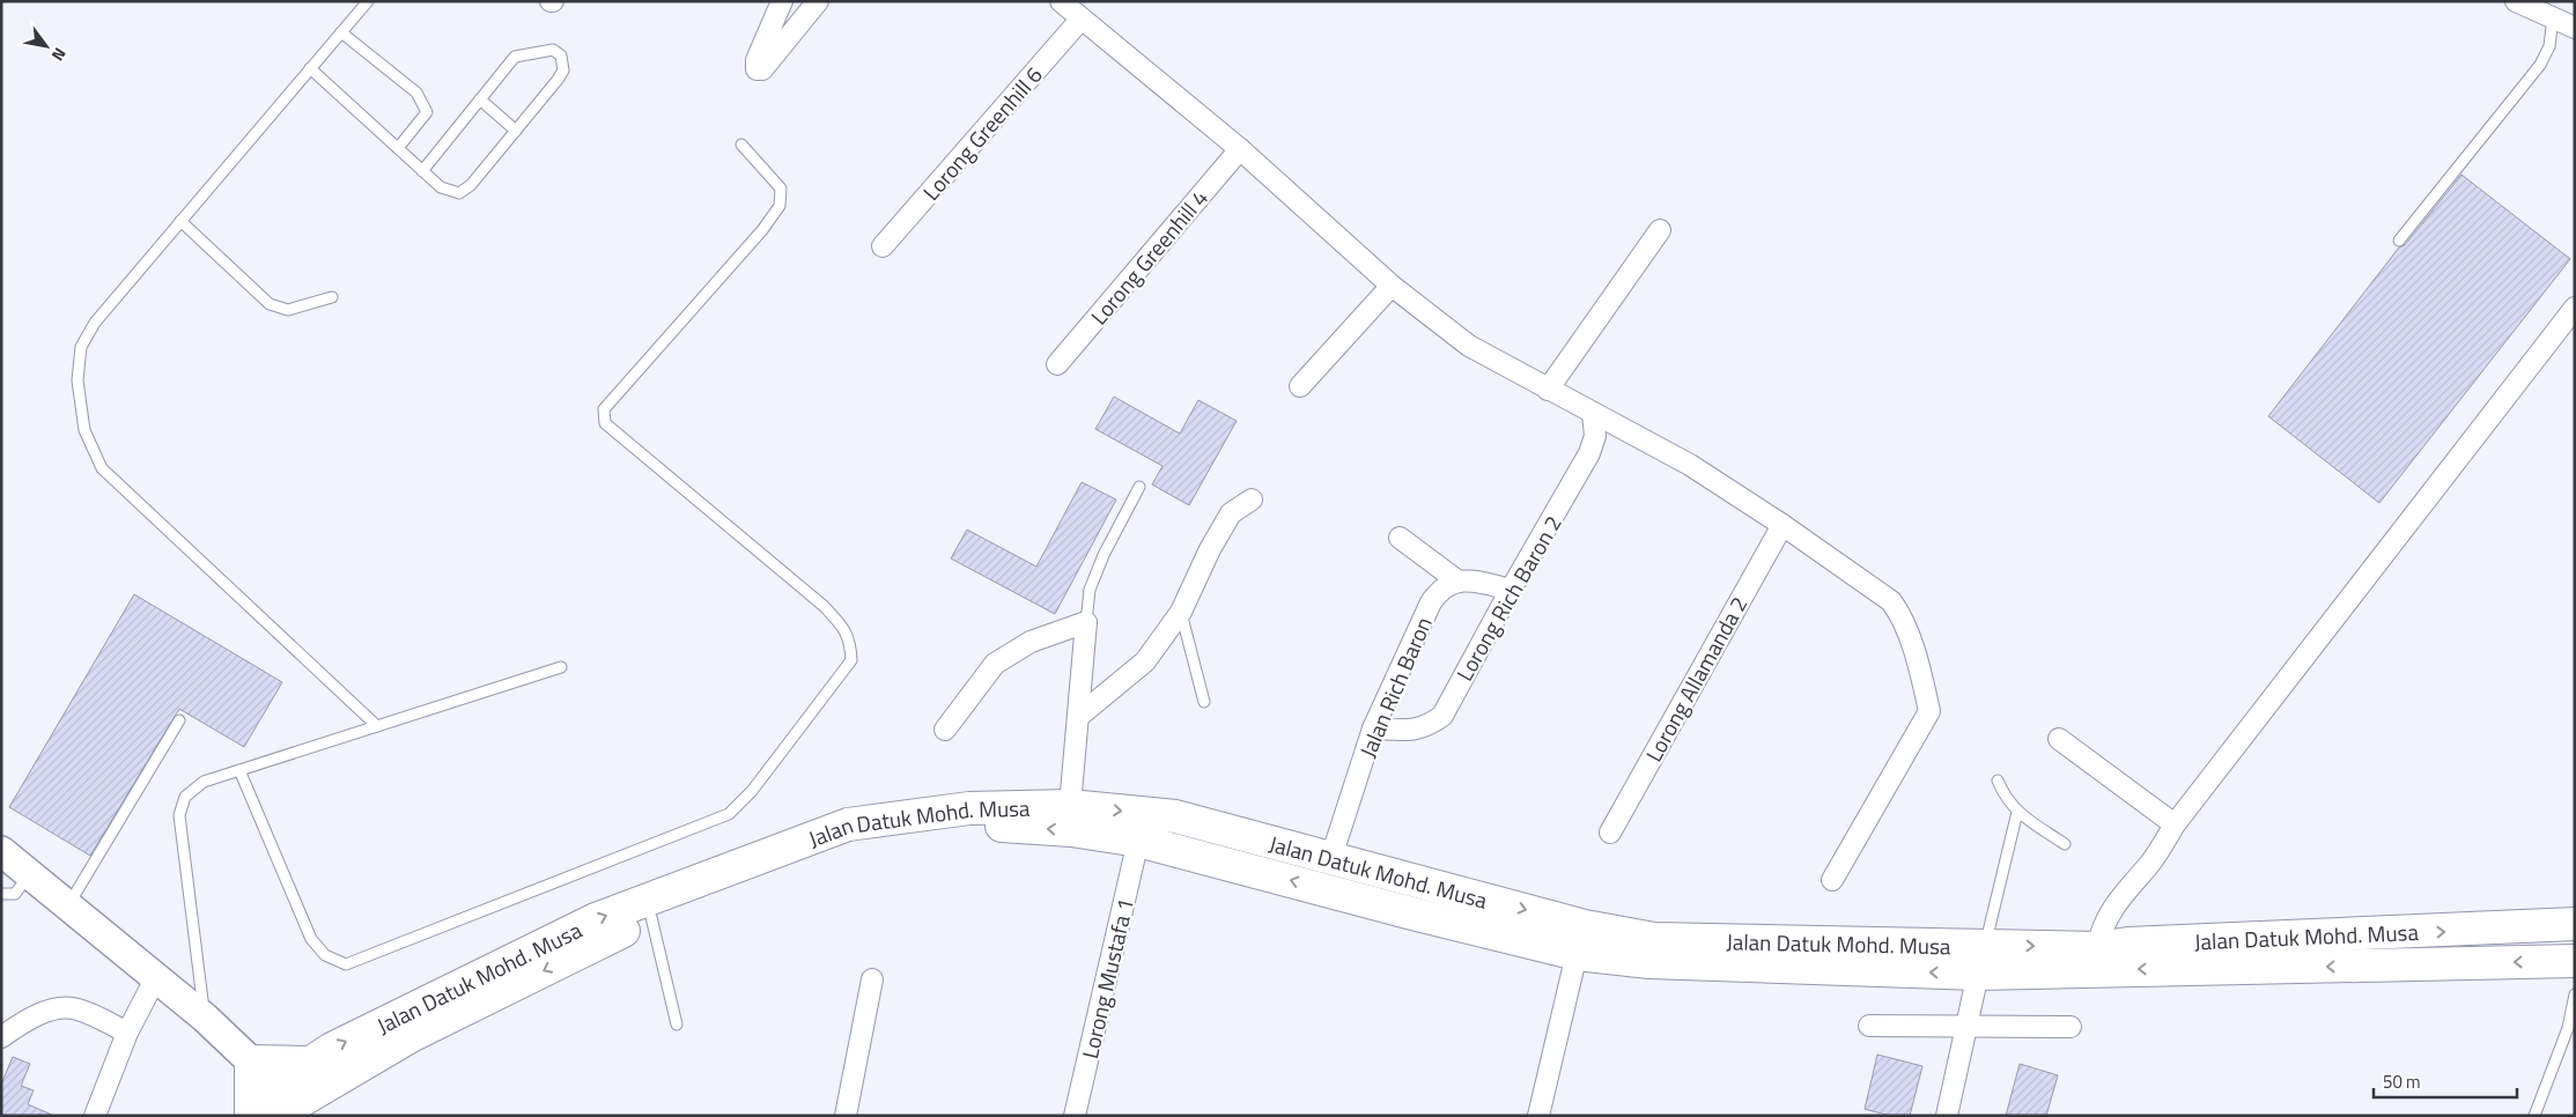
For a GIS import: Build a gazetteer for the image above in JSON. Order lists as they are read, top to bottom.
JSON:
{
  "streets": {
    "main road": ["Jalan Datuk Mohd. Musa"],
    "street": [
      "Lorong Greenhill 6",
      "Lorong Greenhill 4",
      "Lorong Rich Baron 2",
      "Lorong Allamanda 2",
      "Jalan Rich Baron",
      "Lorong Mustafa 1"
    ]
  },
  "crossings": [
    ["Lorong Rich Baron 2", "Jalan Rich Baron"],
    ["Jalan Rich Baron", "Jalan Datuk Mohd. Musa"],
    ["Jalan Datuk Mohd. Musa", "Lorong Mustafa 1"]
  ],
  "scale_bar": "50 m",
  "north": "bottom right"
}
